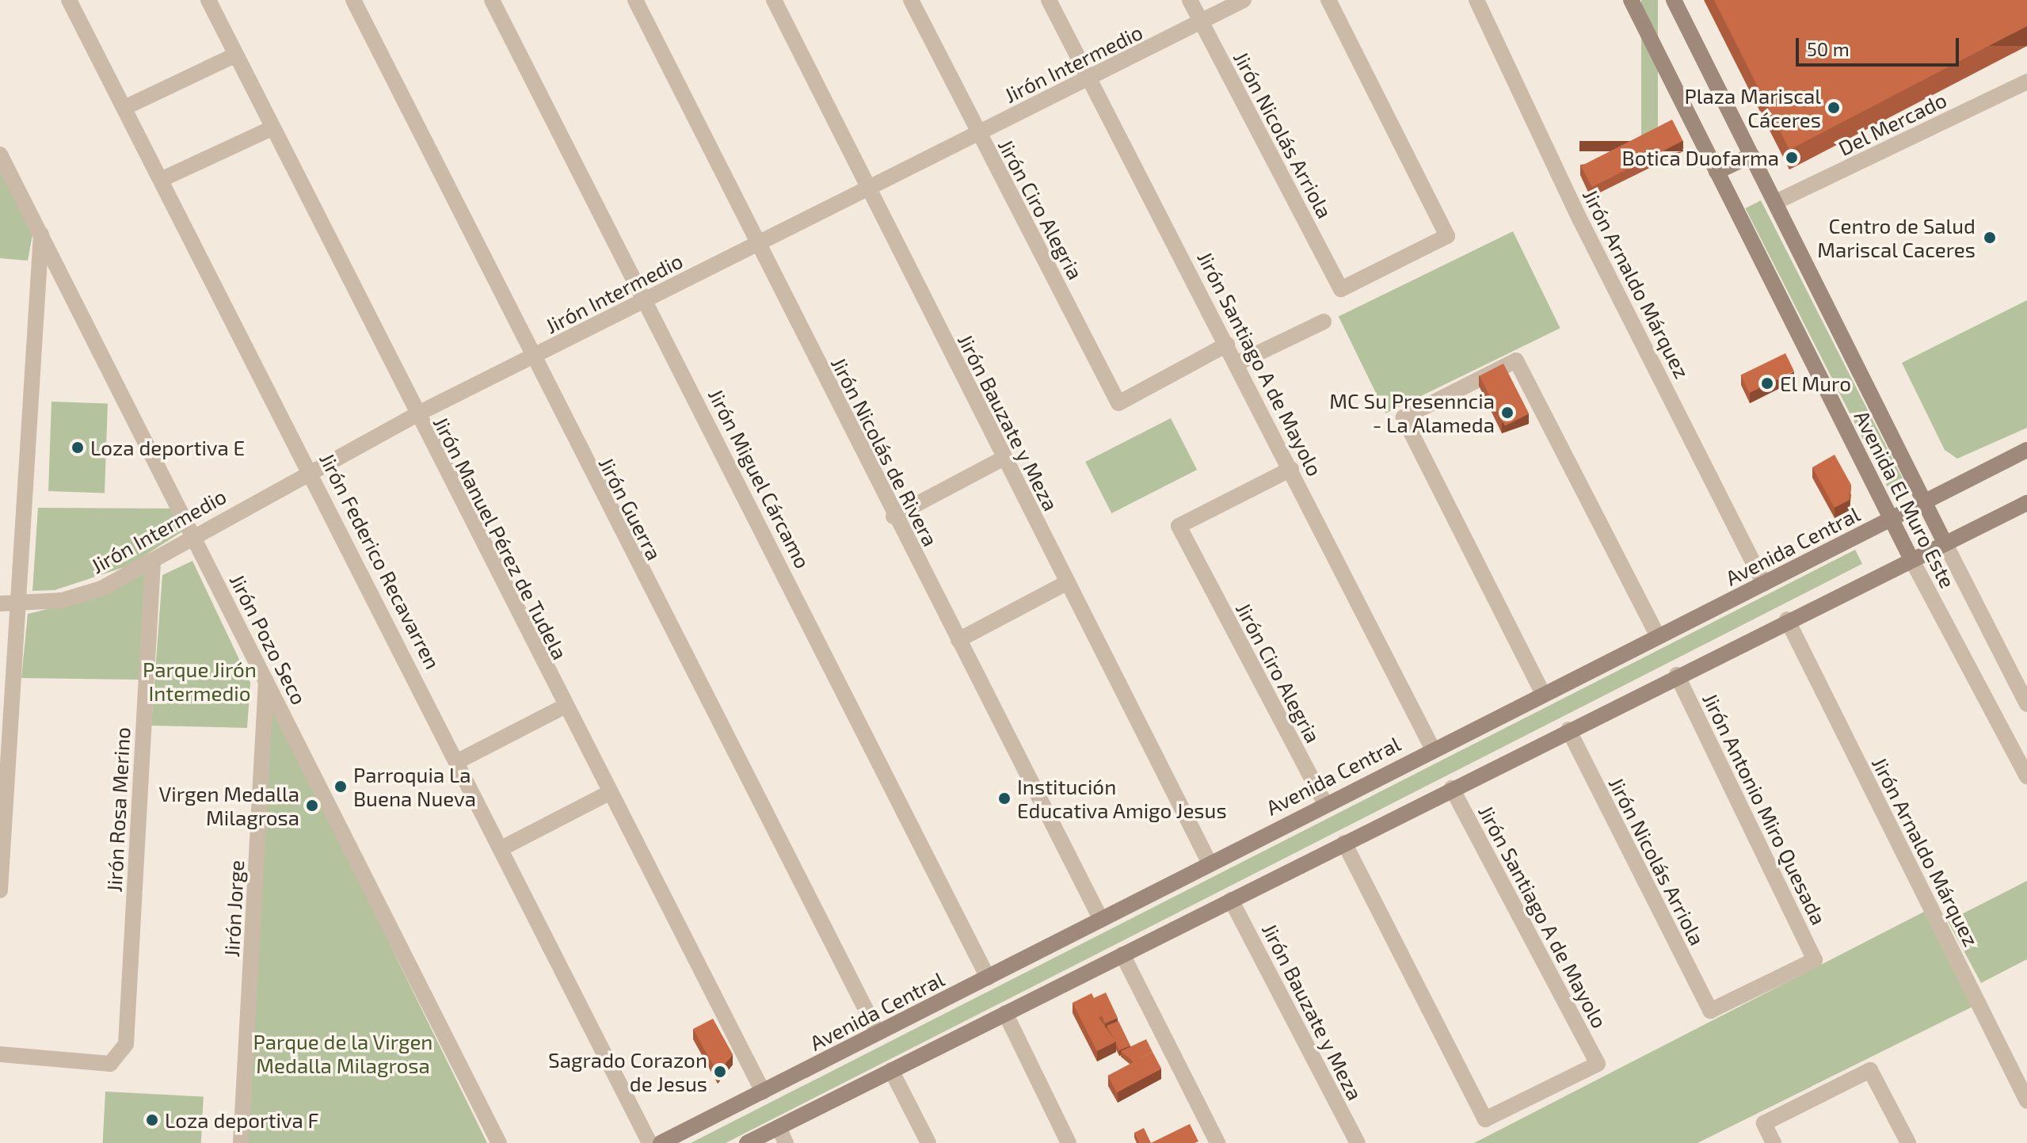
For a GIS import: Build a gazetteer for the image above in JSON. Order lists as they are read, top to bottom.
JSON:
{
  "streets": {
    "main road": ["Avenida El Muro Este", "Avenida Central"],
    "street": [
      "Jirón Intermedio",
      "Del Mercado",
      "Jirón Nicolás Arriola",
      "Jirón Ciro Alegria",
      "Jirón Arnaldo Márquez",
      "Jirón Santiago A de Mayolo",
      "Jirón Bauzate y Meza",
      "Jirón Nicolás de Rivera",
      "Jirón Miguel Cárcamo",
      "Jirón Guerra",
      "Jirón Manuel Pérez de Tudela",
      "Jirón Federico Recavarren",
      "Jirón Pozo Seco",
      "Jirón Antonio Miro Quesada",
      "Jirón Rosa Merino",
      "Jirón Jorge"
    ]
  },
  "crossings": [
    ["Jirón Intermedio", "Jirón Nicolás Arriola"],
    ["Jirón Intermedio", "Jirón Ciro Alegria"],
    ["Jirón Intermedio", "Jirón Santiago A de Mayolo"],
    ["Jirón Intermedio", "Jirón Bauzate y Meza"],
    ["Jirón Intermedio", "Jirón Nicolás de Rivera"],
    ["Jirón Intermedio", "Jirón Miguel Cárcamo"],
    ["Jirón Intermedio", "Jirón Guerra"],
    ["Jirón Intermedio", "Jirón Manuel Pérez de Tudela"],
    ["Jirón Intermedio", "Jirón Federico Recavarren"],
    ["Jirón Intermedio", "Jirón Pozo Seco"],
    ["Jirón Intermedio", "Jirón Rosa Merino"],
    ["Del Mercado", "Avenida El Muro Este"],
    ["Jirón Nicolás Arriola", "Jirón Antonio Miro Quesada"],
    ["Jirón Ciro Alegria", "Jirón Santiago A de Mayolo"],
    ["Jirón Ciro Alegria", "Avenida Central"],
    ["Jirón Arnaldo Márquez", "Avenida Central"],
    ["Jirón Santiago A de Mayolo", "Avenida Central"],
    ["Jirón Bauzate y Meza", "Avenida Central"],
    ["Jirón Nicolás de Rivera", "Avenida Central"],
    ["Jirón Miguel Cárcamo", "Avenida Central"],
    ["Avenida El Muro Este", "Avenida Central"],
    ["Jirón Guerra", "Avenida Central"],
    ["Jirón Manuel Pérez de Tudela", "Avenida Central"],
    ["Jirón Pozo Seco", "Jirón Jorge"]
  ],
  "parks": ["Parque Jirón Intermedio", "Parque de la Virgen Medalla Milagrosa"],
  "places": [
    "Plaza Mariscal Cáceres",
    "Botica Duofarma",
    "Centro de Salud Mariscal Caceres",
    "El Muro",
    "MC Su Presenncia - La Alameda",
    "Loza deportiva E",
    "Parroquia La Buena Nueva",
    "Institución Educativa Amigo Jesus",
    "Virgen Medalla Milagrosa",
    "Sagrado Corazon de Jesus",
    "Loza deportiva F"
  ],
  "scale_bar": "50 m"
}
